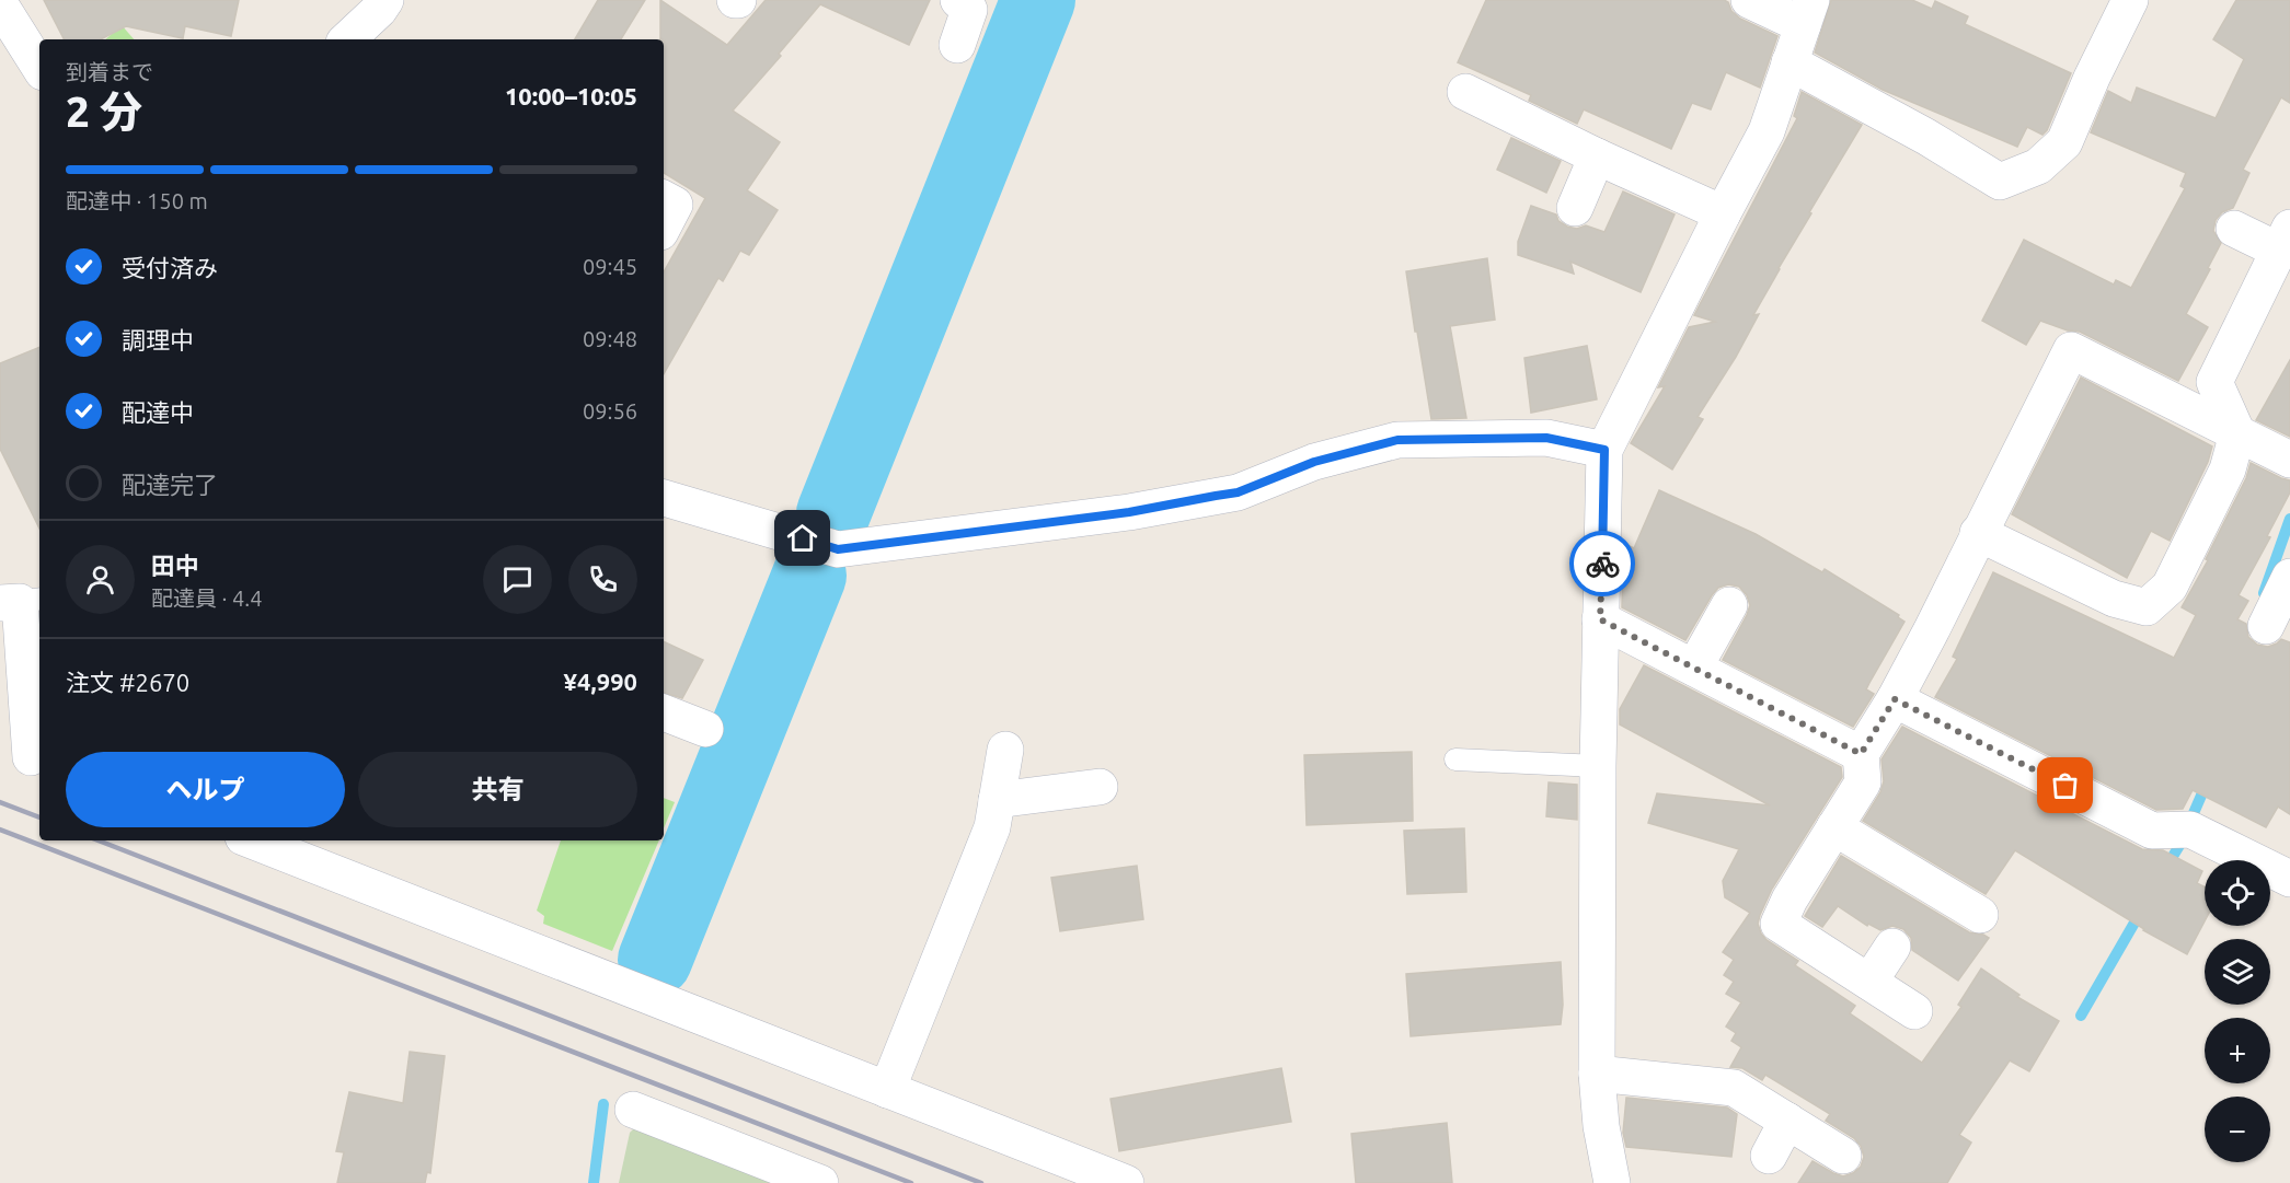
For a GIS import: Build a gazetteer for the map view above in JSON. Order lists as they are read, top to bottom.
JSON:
{
  "page": {
    "heading": ["2 分", "到着まで", "10:00–10:05"],
    "panel": [
      "田中",
      "配達員 · 4.4",
      "注文 #2670",
      "¥4,990"
    ],
    "bar": "配達中 · 150 m",
    "list": [
      ["受付済み", "09:45"],
      ["調理中", "09:48"],
      ["配達中", "09:56"],
      "配達完了"
    ],
    "buttons": ["ヘルプ", "共有"],
    "map_buttons": ["+", "−"]
  }
}
